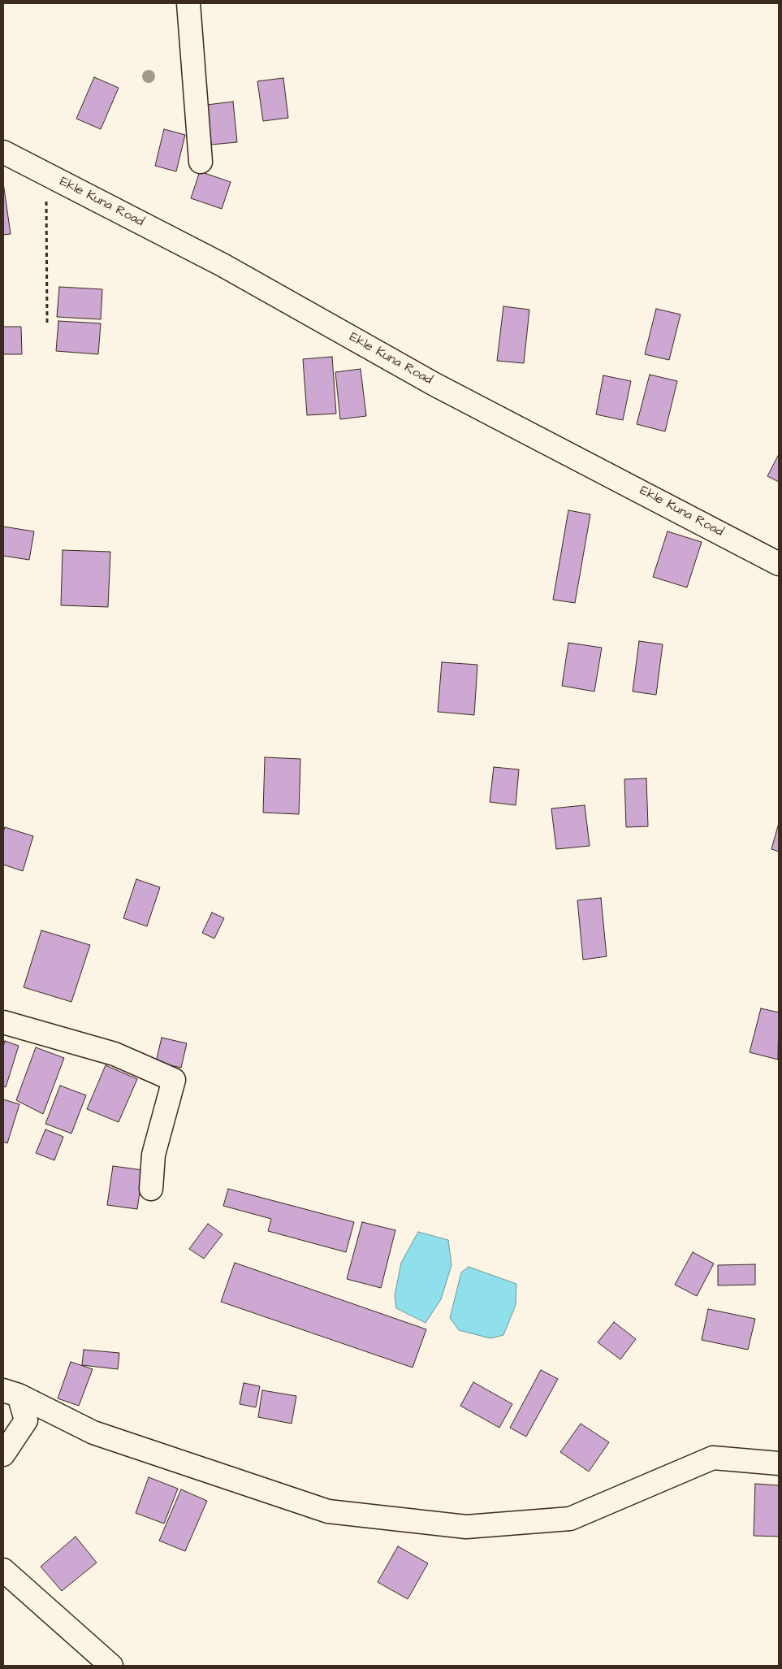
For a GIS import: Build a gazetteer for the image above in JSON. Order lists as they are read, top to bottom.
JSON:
{
  "streets": {
    "street": ["Ekle Kuna Road"]
  }
}
